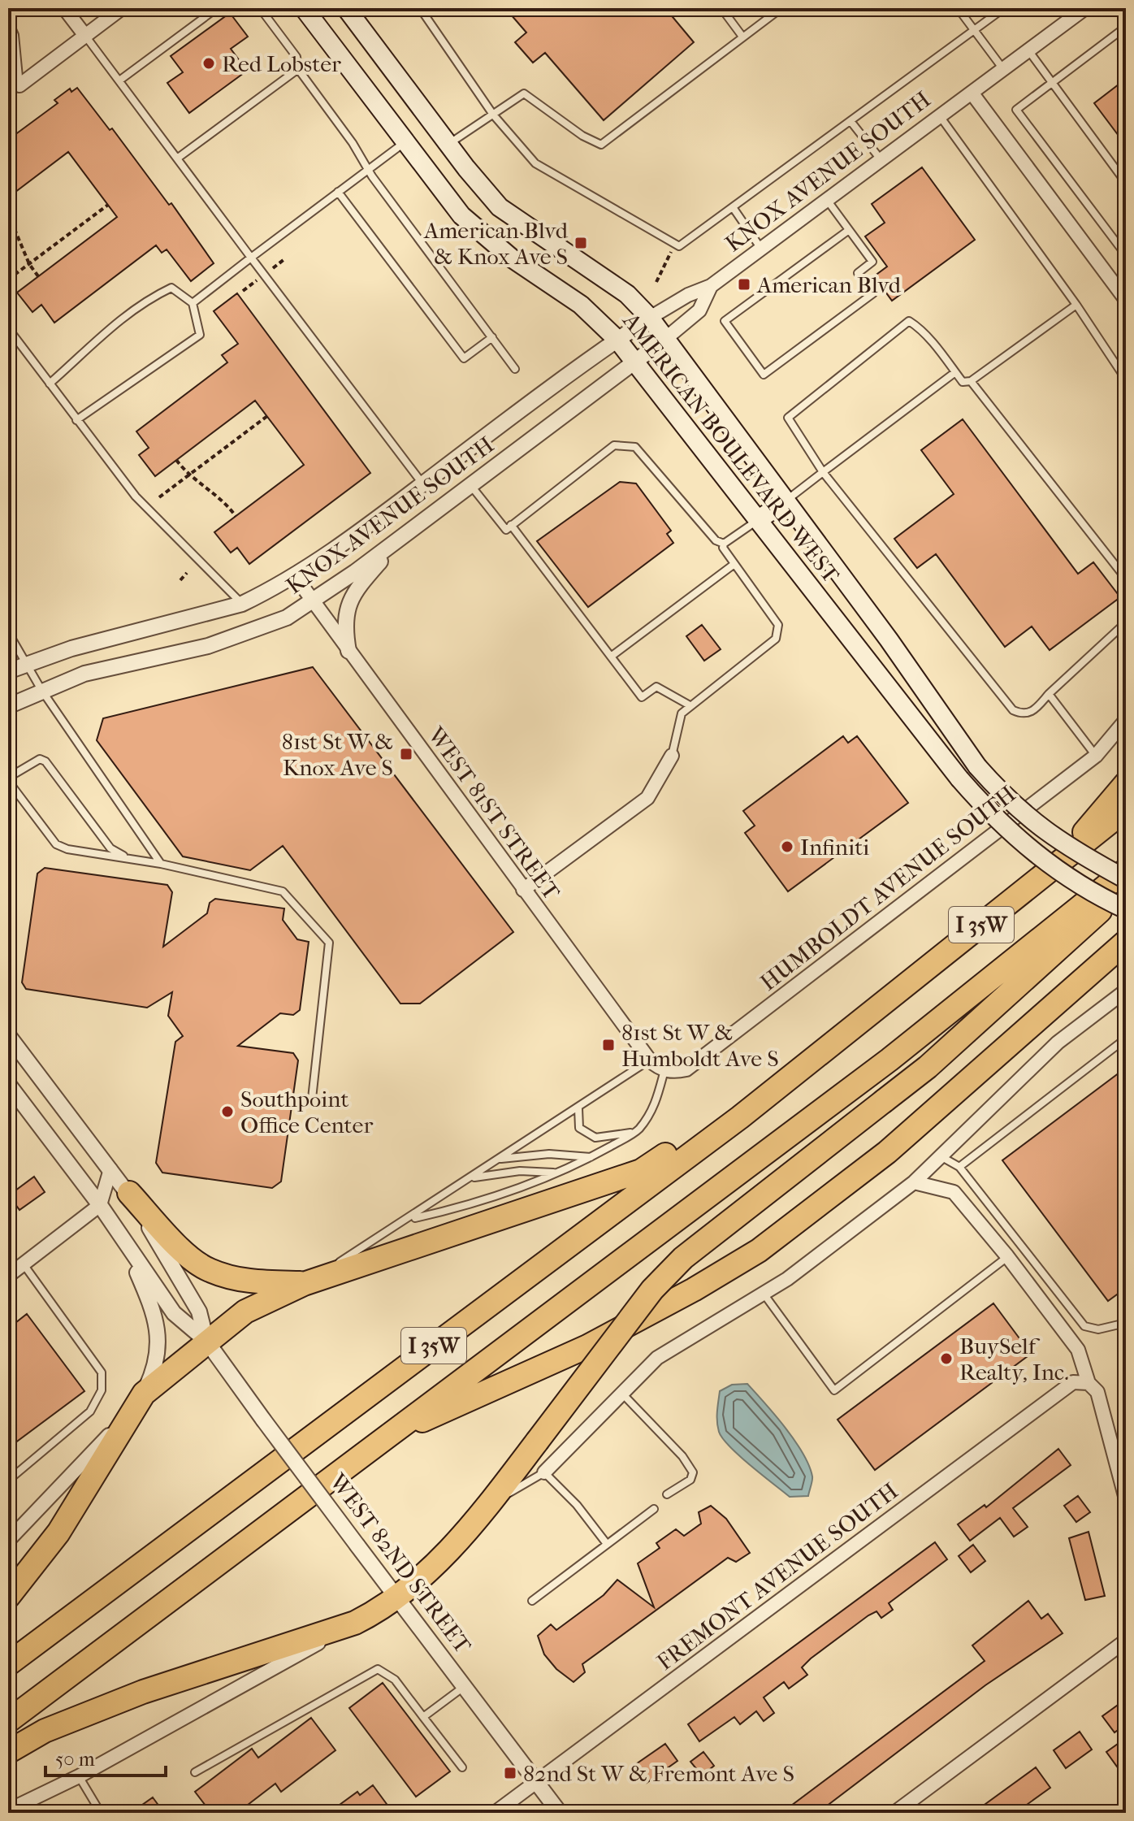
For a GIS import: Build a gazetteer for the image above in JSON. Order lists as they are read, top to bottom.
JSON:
{
  "streets": {
    "highway": ["I 35W"],
    "main road": ["AMERICAN BOULEVARD WEST"],
    "street": [
      "KNOX AVENUE SOUTH",
      "WEST 81ST STREET",
      "HUMBOLDT AVENUE SOUTH",
      "WEST 82ND STREET",
      "FREMONT AVENUE SOUTH"
    ]
  },
  "crossings": [
    ["KNOX AVENUE SOUTH", "AMERICAN BOULEVARD WEST"],
    ["KNOX AVENUE SOUTH", "WEST 81ST STREET"],
    ["WEST 81ST STREET", "HUMBOLDT AVENUE SOUTH"],
    ["WEST 82ND STREET", "FREMONT AVENUE SOUTH"]
  ],
  "places": {
    "other": [
      "Red Lobster",
      "Infiniti",
      "Southpoint Office Center",
      "BuySelf Realty, Inc."
    ],
    "transit": [
      "American Blvd & Knox Ave S",
      "American Blvd",
      "81st St W & Knox Ave S",
      "81st St W & Humboldt Ave S",
      "82nd St W & Fremont Ave S"
    ]
  },
  "scale_bar": "50 m"
}
